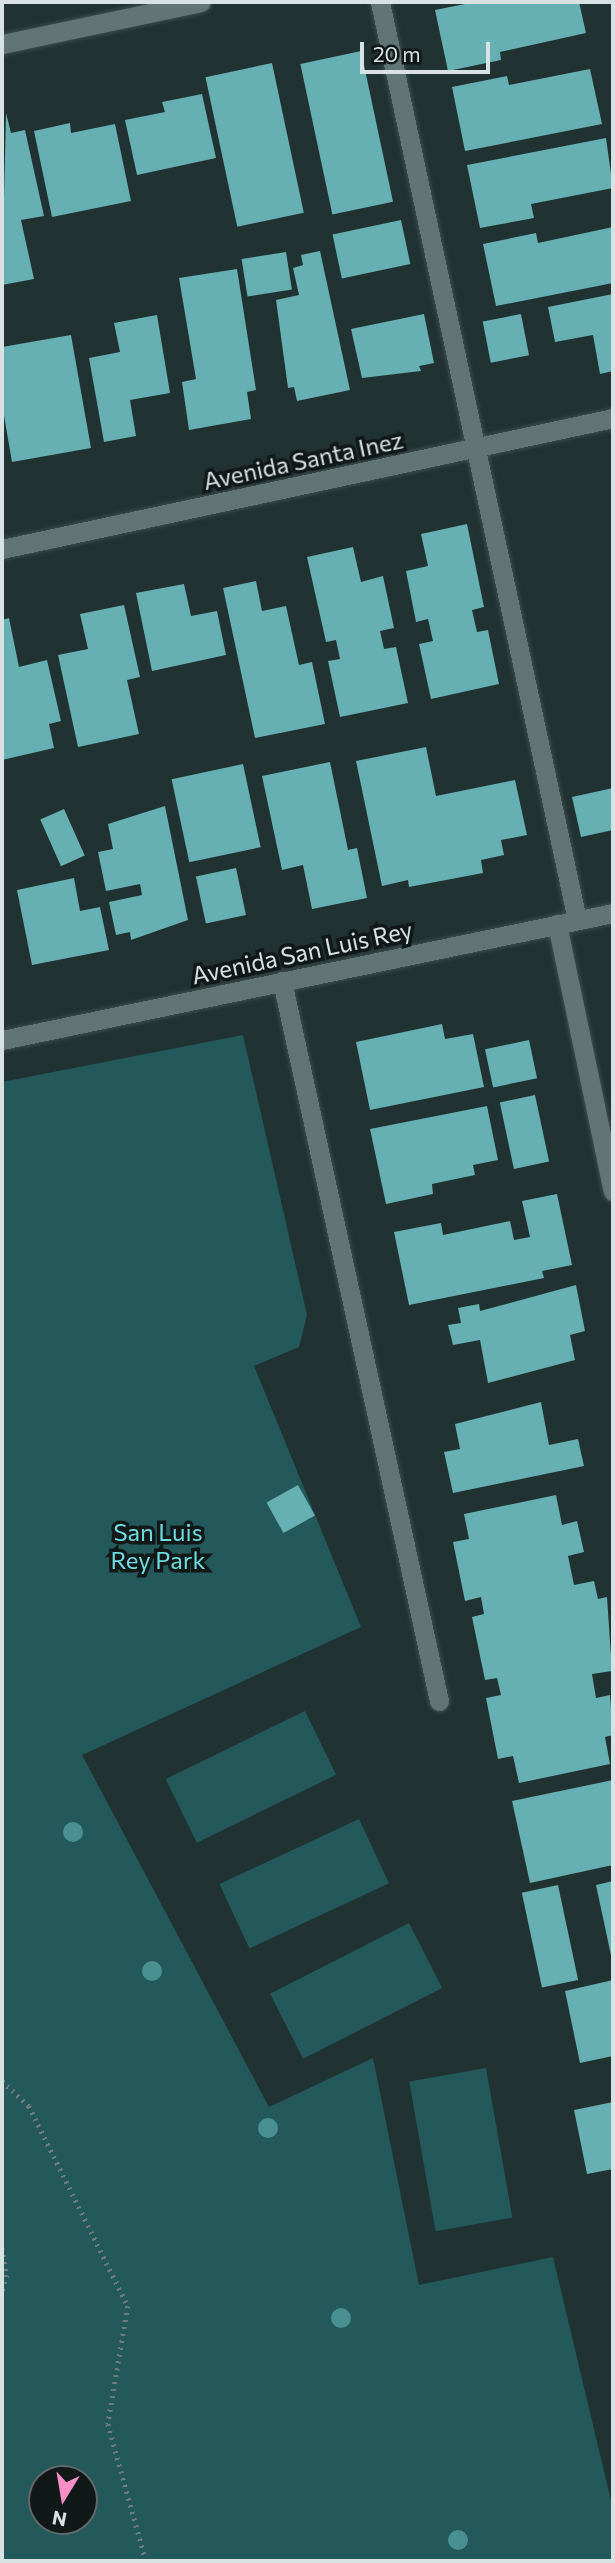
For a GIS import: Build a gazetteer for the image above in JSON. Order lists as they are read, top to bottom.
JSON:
{
  "streets": {
    "street": ["Avenida Santa Inez", "Avenida San Luis Rey"]
  },
  "parks": ["San Luis Rey Park"],
  "scale_bar": "20 m",
  "north": "bottom"
}
